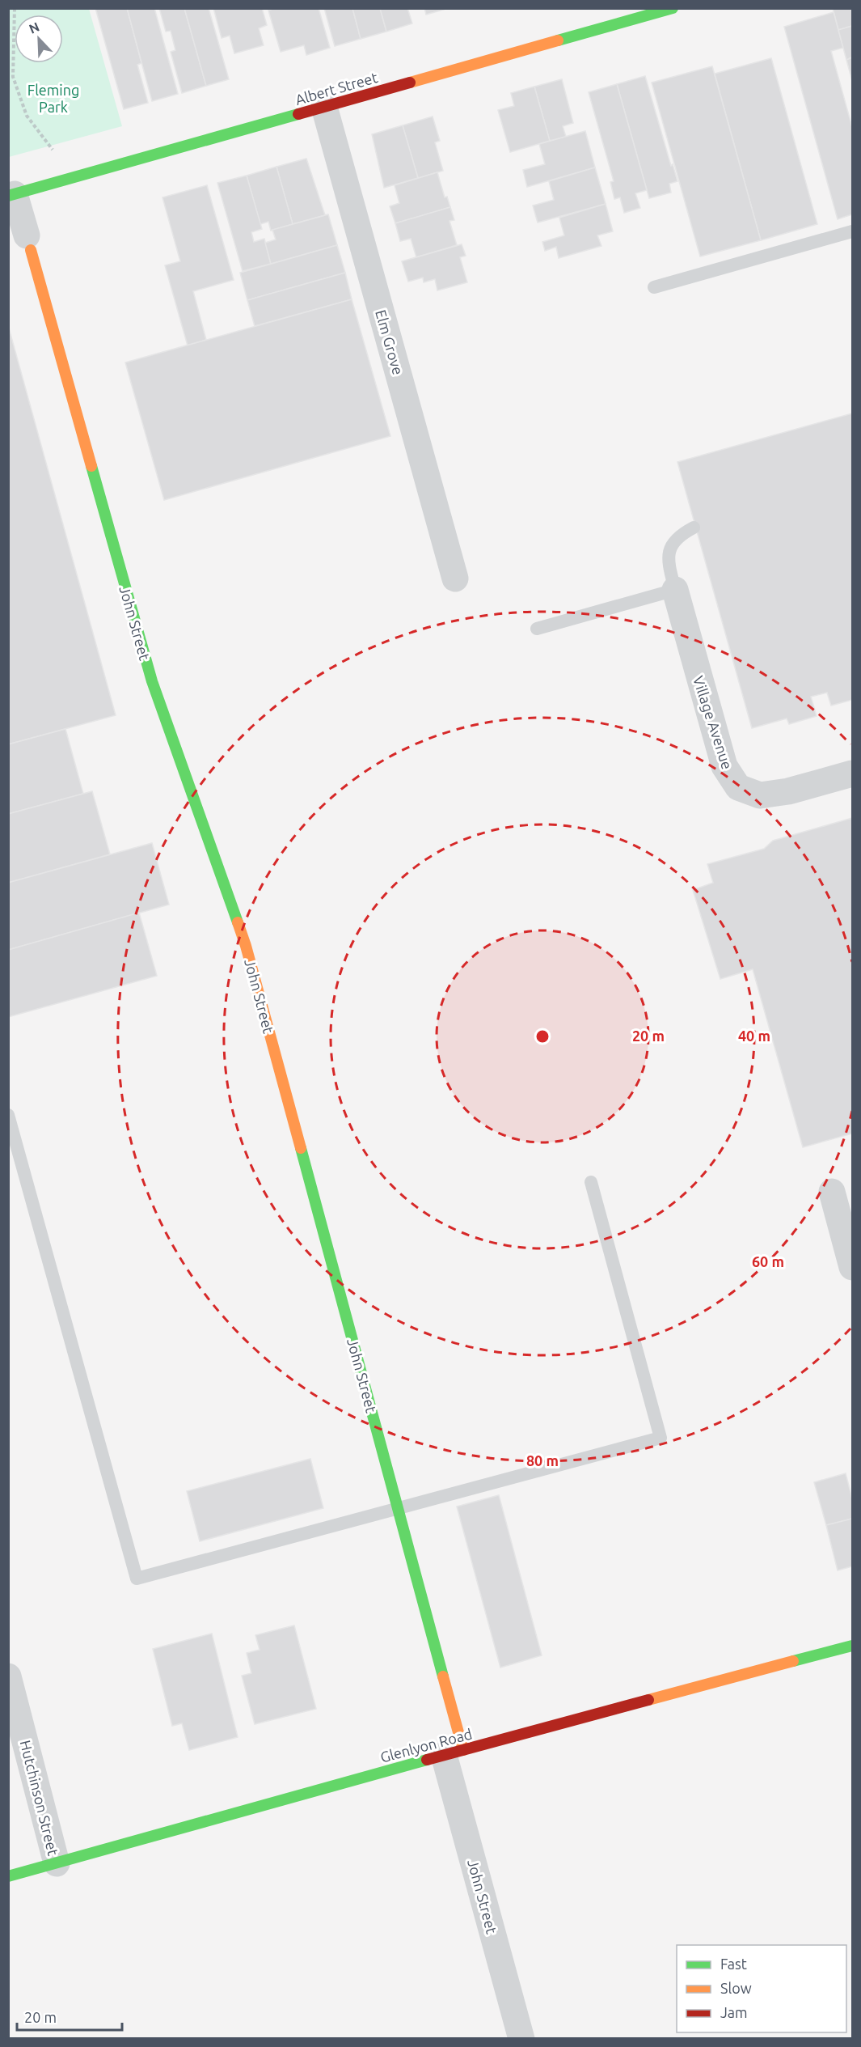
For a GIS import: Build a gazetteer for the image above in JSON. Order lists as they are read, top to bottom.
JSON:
{
  "streets": {
    "street": [
      "Albert Street",
      "Elm Grove",
      "John Street",
      "Village Avenue",
      "Glenlyon Road",
      "Hutchinson Street"
    ]
  },
  "crossings": [
    ["Albert Street", "Elm Grove"],
    ["Albert Street", "John Street"],
    ["John Street", "Glenlyon Road"],
    ["Glenlyon Road", "Hutchinson Street"]
  ],
  "parks": ["Fleming Park"],
  "legend": ["Fast", "Slow", "Jam"],
  "scale_bar": "20 m",
  "north": "top left",
  "rings": [
    "20 m",
    "40 m",
    "60 m",
    "80 m"
  ]
}
